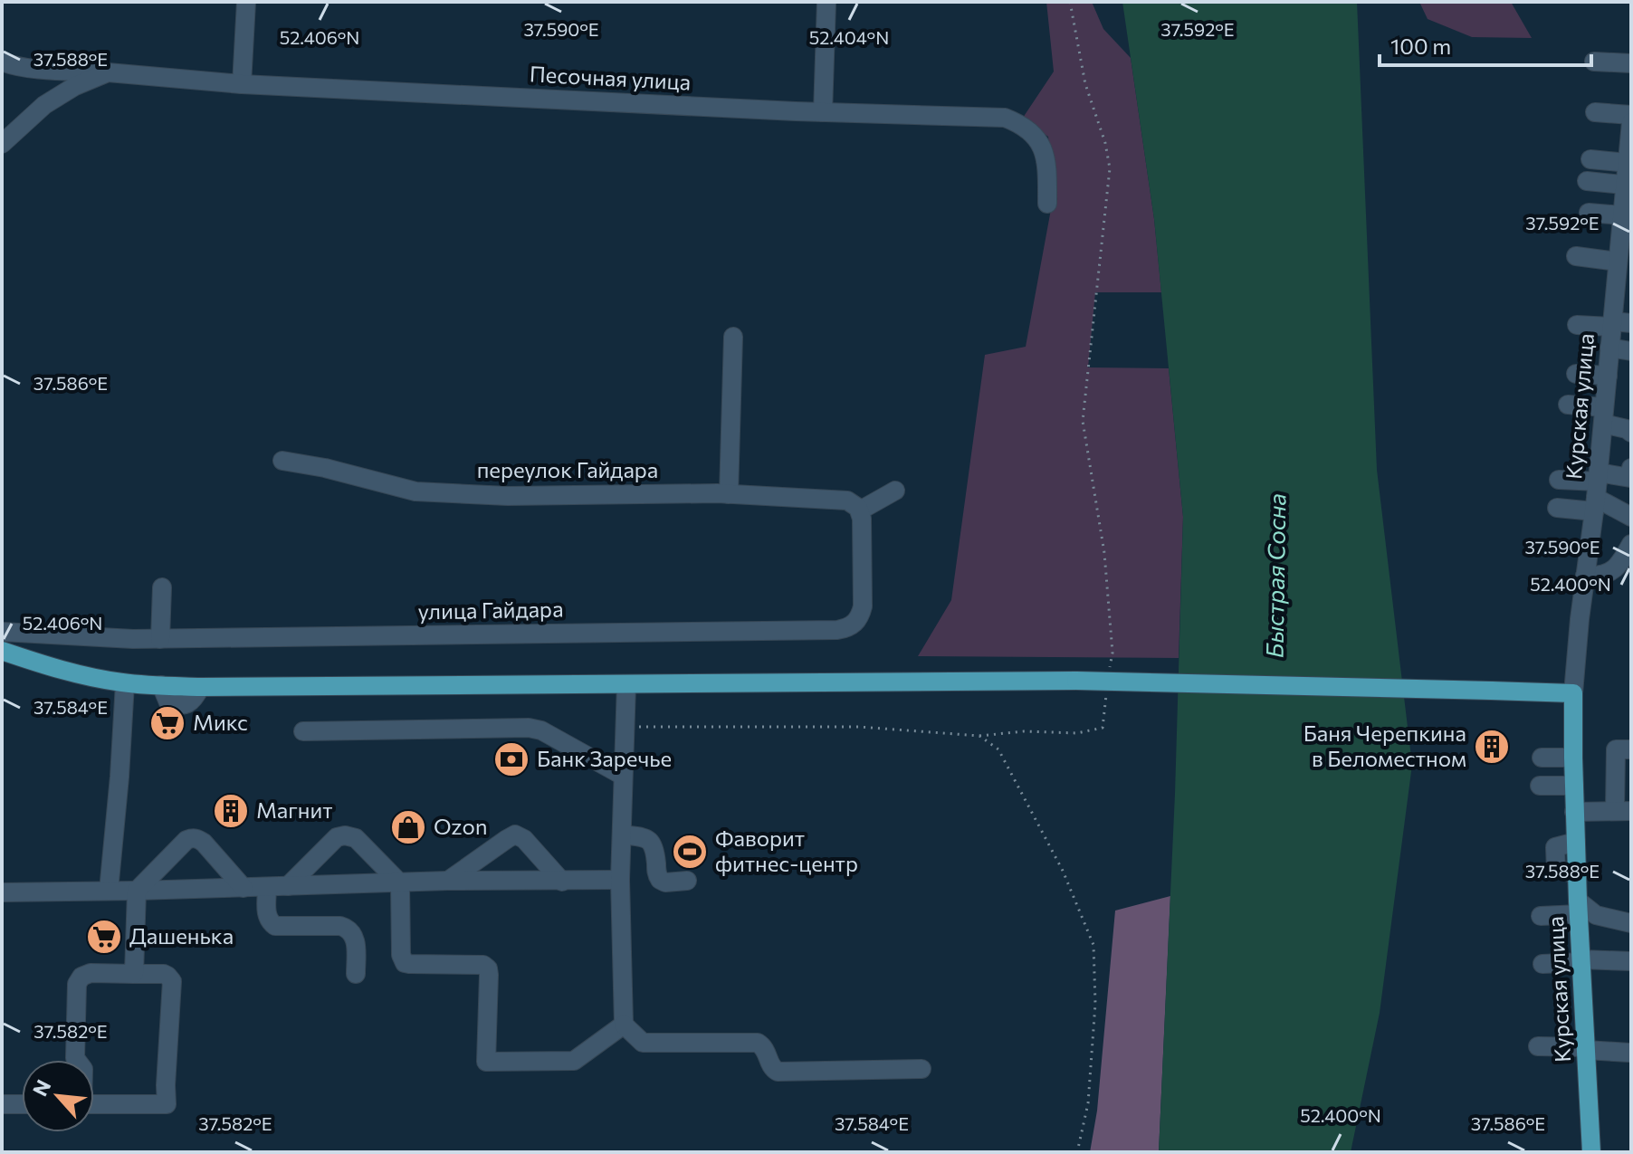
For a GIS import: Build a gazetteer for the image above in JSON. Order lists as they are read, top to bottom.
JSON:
{
  "streets": {
    "main road": ["Курская улица"],
    "street": ["Песочная улица", "переулок Гайдара", "улица Гайдара"]
  },
  "crossings": [
    ["переулок Гайдара", "улица Гайдара"]
  ],
  "water": ["Быстрая Сосна"],
  "places": {
    "supermarket": ["Микс", "Дашенька"],
    "building": ["Баня Черепкина в Беломестном", "Магнит"],
    "bank": ["Банк Заречье"],
    "shop": ["Ozon"],
    "sports": ["Фаворит фитнес-центр"]
  },
  "scale_bar": "100 m",
  "north": "top left",
  "coordinates": [
    "37.590°E",
    "37.592°E",
    "52.406°N",
    "52.404°N",
    "37.588°E",
    "37.586°E",
    "52.400°N",
    "37.584°E",
    "37.582°E"
  ]
}
